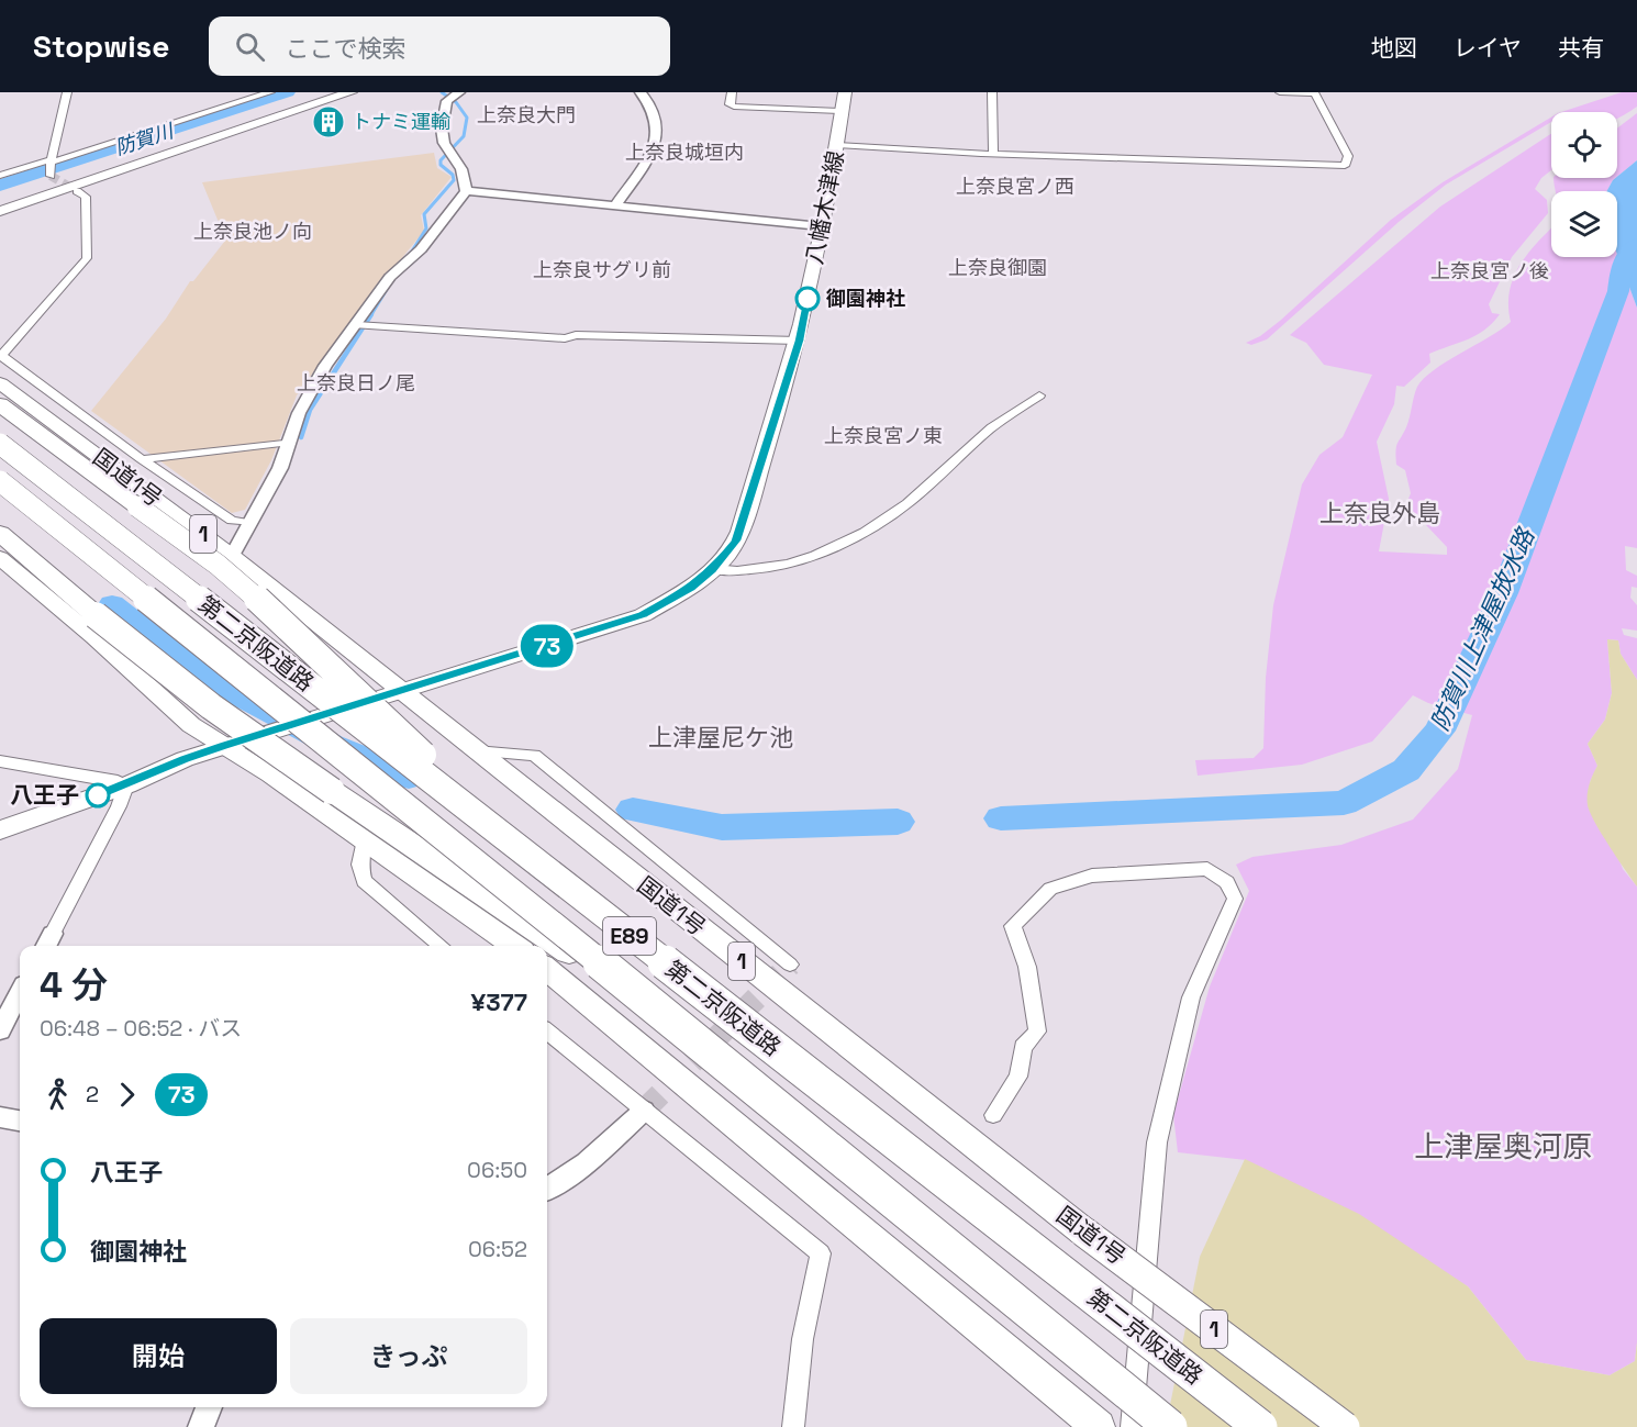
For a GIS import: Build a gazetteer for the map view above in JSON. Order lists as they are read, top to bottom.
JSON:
{
  "streets": {
    "highway": ["第二京阪道路", "E89"],
    "main road": ["八幡木津線", "国道1号", "1"]
  },
  "crossings": [
    ["八幡木津線", "国道1号"]
  ],
  "districts": [
    "上奈良大門",
    "上奈良城垣内",
    "上奈良宮ノ西",
    "上奈良池ノ向",
    "上奈良御園",
    "上奈良サグリ前",
    "上奈良宮ノ後",
    "上奈良日ノ尾",
    "上奈良宮ノ東",
    "上奈良外島",
    "上津屋尼ケ池",
    "上津屋奥河原"
  ],
  "water": ["防賀川", "防賀川上津屋放水路"],
  "places": {
    "building": ["トナミ運輸"],
    "other": ["御園神社", "八王子"]
  },
  "lines": ["bus line 73"],
  "page": {
    "header": "Stopwise",
    "search": "ここで検索",
    "nav": ["地図", "レイヤ", "共有"],
    "on_map": "73",
    "heading": ["4 分", "06:48 – 06:52 · バス", "¥377"],
    "legs": ["2", "73"],
    "list": [
      {
        "name": "八王子",
        "value": "06:50"
      },
      {
        "name": "御園神社",
        "value": "06:52"
      }
    ],
    "buttons": ["開始", "きっぷ"]
  }
}
